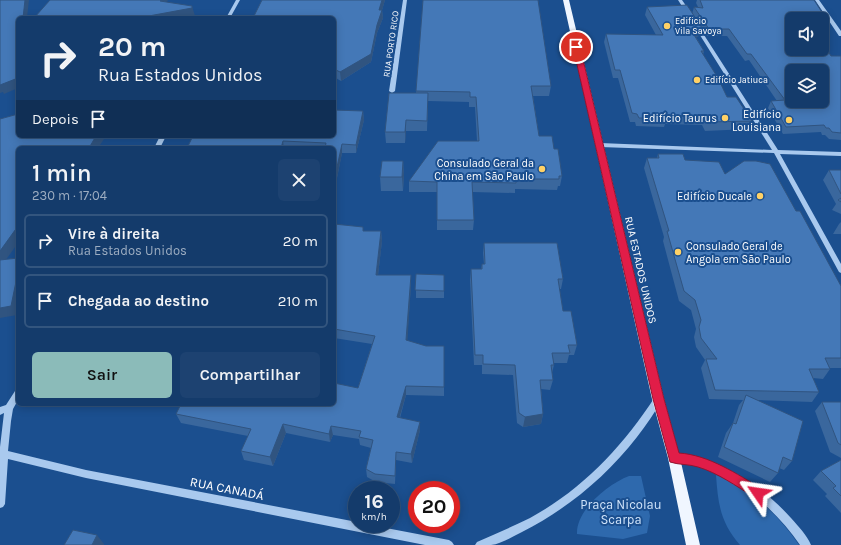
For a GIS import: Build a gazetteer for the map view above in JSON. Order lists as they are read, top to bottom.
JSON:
{
  "streets": {
    "main road": ["RUA ESTADOS UNIDOS"],
    "street": ["RUA PORTO RICO", "RUA CANADÁ"]
  },
  "parks": ["Praça Nicolau Scarpa"],
  "places": [
    "Edificio Vila Savoya",
    "Edifício Jatiuca",
    "Edifício Taurus",
    "Edifício Louisiana",
    "Consulado Geral da China em São Paulo",
    "Edifício Ducale",
    "Consulado Geral de Angola em São Paulo"
  ],
  "page": {
    "turn": ["20 m", "Rua Estados Unidos"],
    "then": "Depois",
    "heading": ["1 min", "230 m · 17:04"],
    "list": [
      {
        "name": "Vire à direita",
        "note": "Rua Estados Unidos",
        "value": "20 m"
      },
      {
        "name": "Chegada ao destino",
        "value": "210 m"
      }
    ],
    "buttons": ["Sair", "Compartilhar"],
    "speed": "16 km/h",
    "limit": "20"
  }
}
